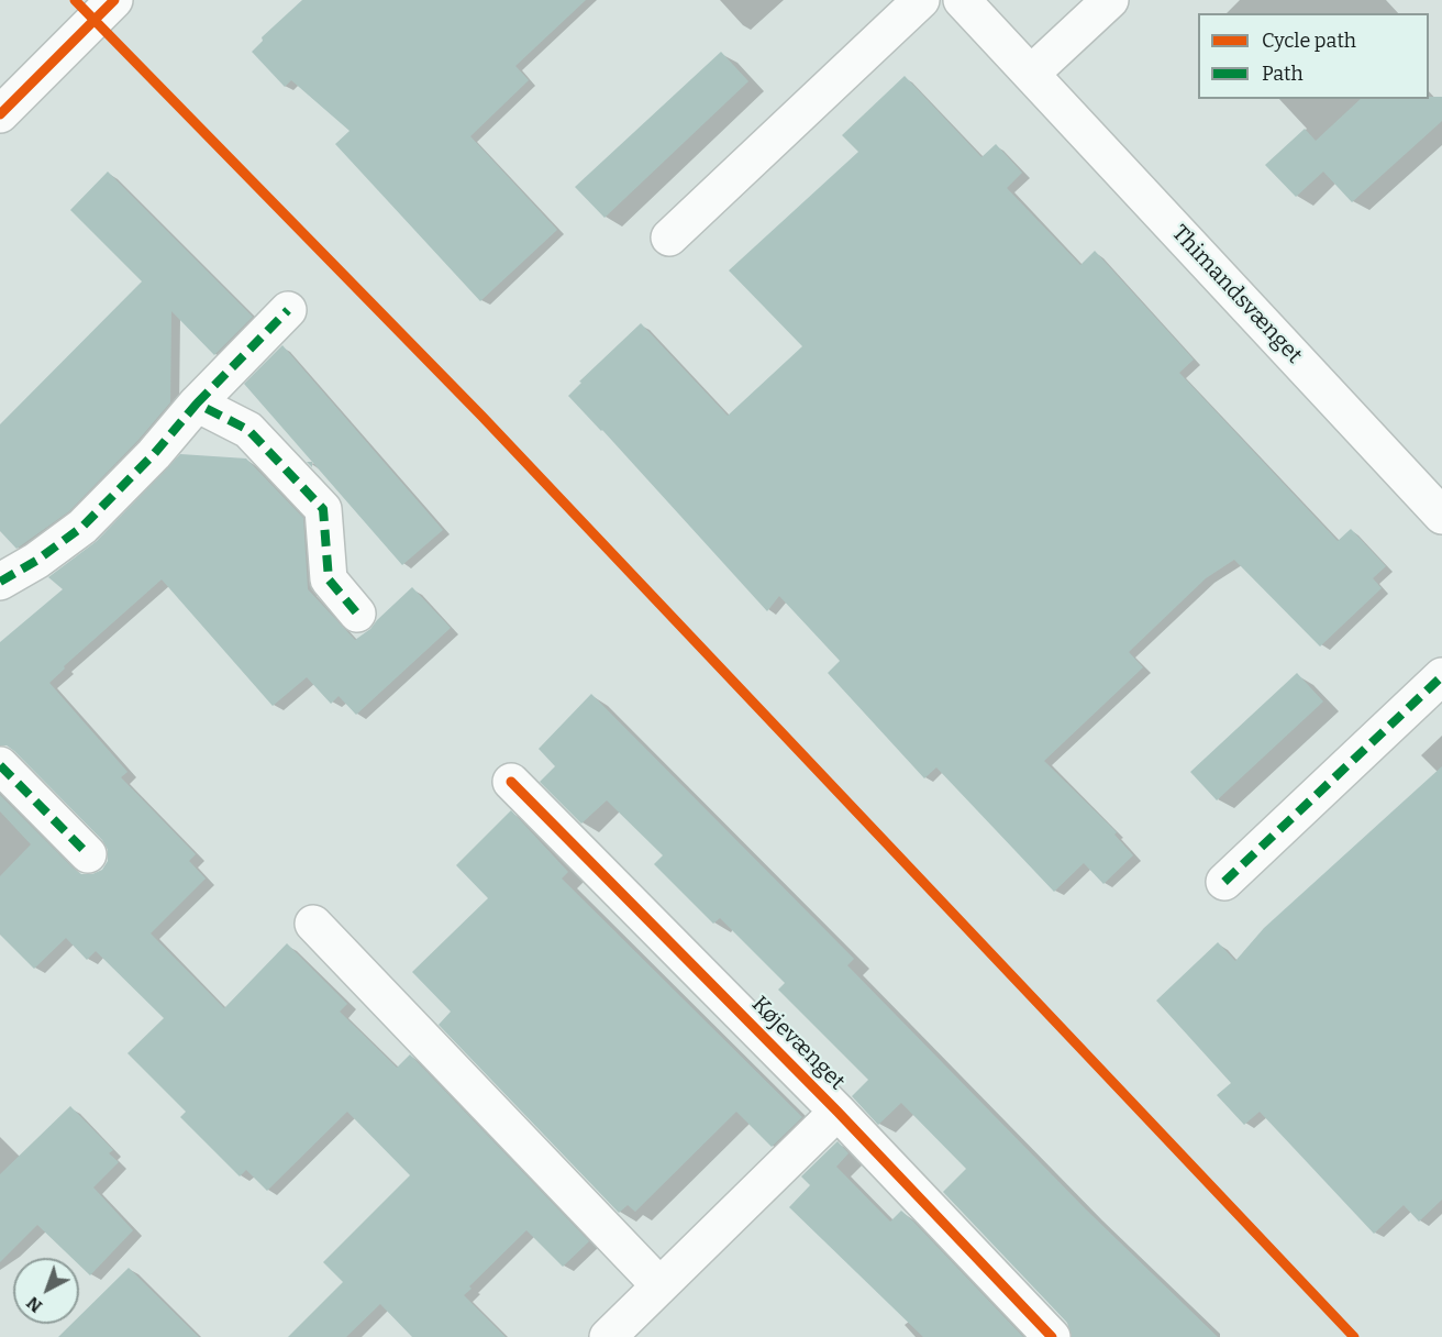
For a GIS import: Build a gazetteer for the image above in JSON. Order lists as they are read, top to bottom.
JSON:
{
  "streets": {
    "street": ["Thimandsvænget", "Køjevænget"]
  },
  "legend": ["Cycle path", "Path"],
  "north": "bottom left"
}
